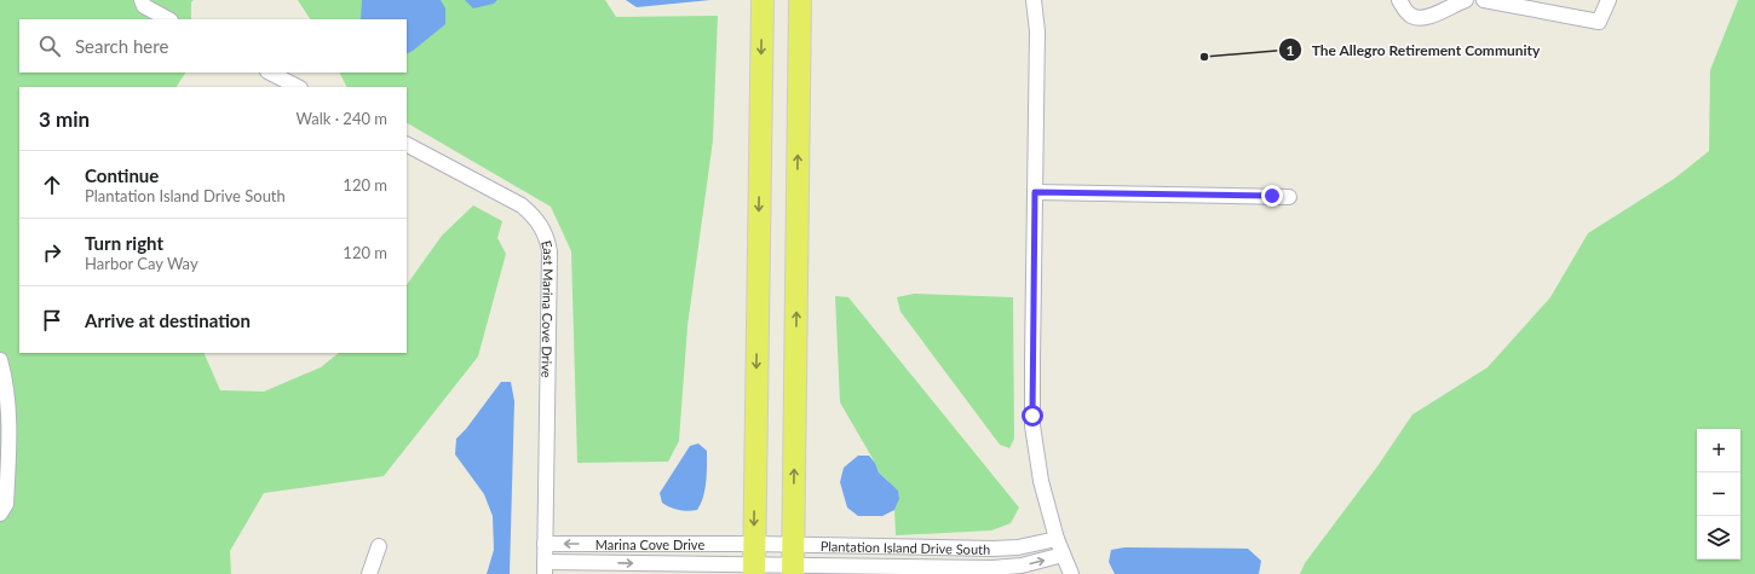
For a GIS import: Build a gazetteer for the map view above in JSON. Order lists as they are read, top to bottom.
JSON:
{
  "streets": {
    "street": ["East Marina Cove Drive", "Marina Cove Drive", "Plantation Island Drive South"]
  },
  "crossings": [
    ["East Marina Cove Drive", "Marina Cove Drive"],
    ["Marina Cove Drive", "Plantation Island Drive South"]
  ],
  "places": ["The Allegro Retirement Community"],
  "page": {
    "search": "Search here",
    "heading": ["3 min", "Walk · 240 m"],
    "list": [
      ["Continue", "Plantation Island Drive South", "120 m"],
      ["Turn right", "Harbor Cay Way", "120 m"],
      "Arrive at destination"
    ],
    "map_buttons": ["+", "−"]
  }
}
